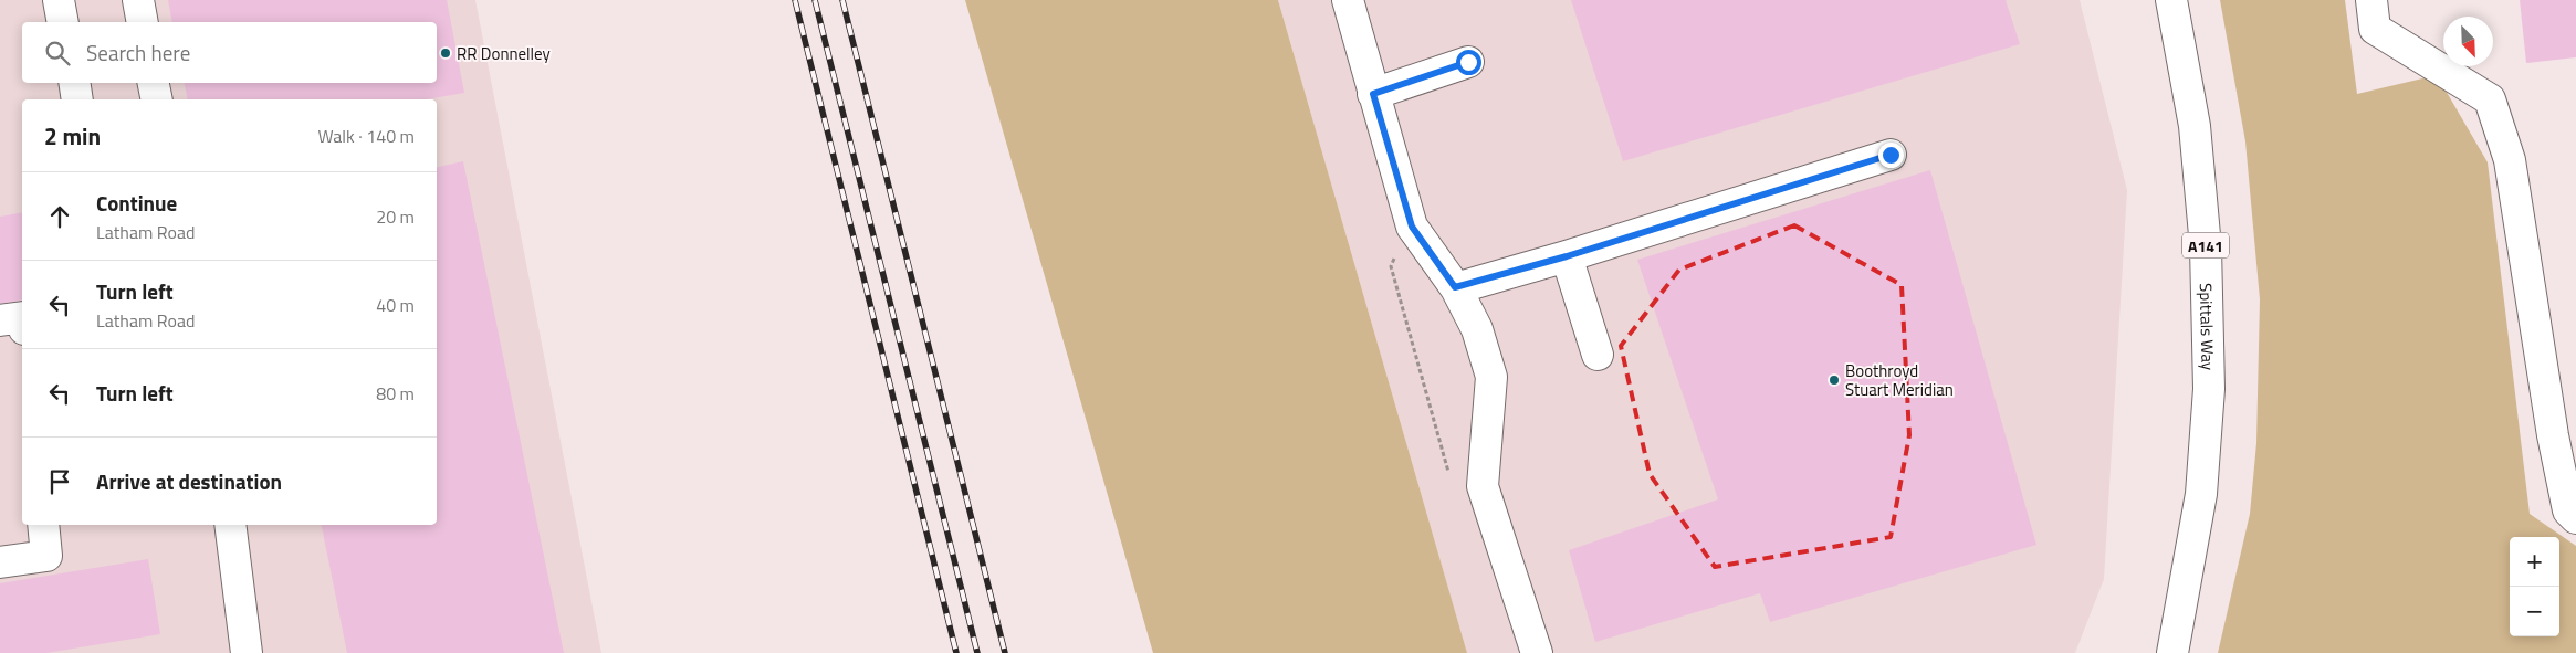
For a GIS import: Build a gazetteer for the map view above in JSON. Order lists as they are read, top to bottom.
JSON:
{
  "streets": {
    "main road": ["A141", "Spittals Way"]
  },
  "places": ["RR Donnelley", "Boothroyd Stuart Meridian"],
  "north": "bottom right",
  "page": {
    "search": "Search here",
    "heading": ["2 min", "Walk · 140 m"],
    "list": [
      ["Continue", "Latham Road", "20 m"],
      ["Turn left", "Latham Road", "40 m"],
      ["Turn left", "80 m"],
      "Arrive at destination"
    ],
    "map_buttons": ["+", "−"]
  }
}
